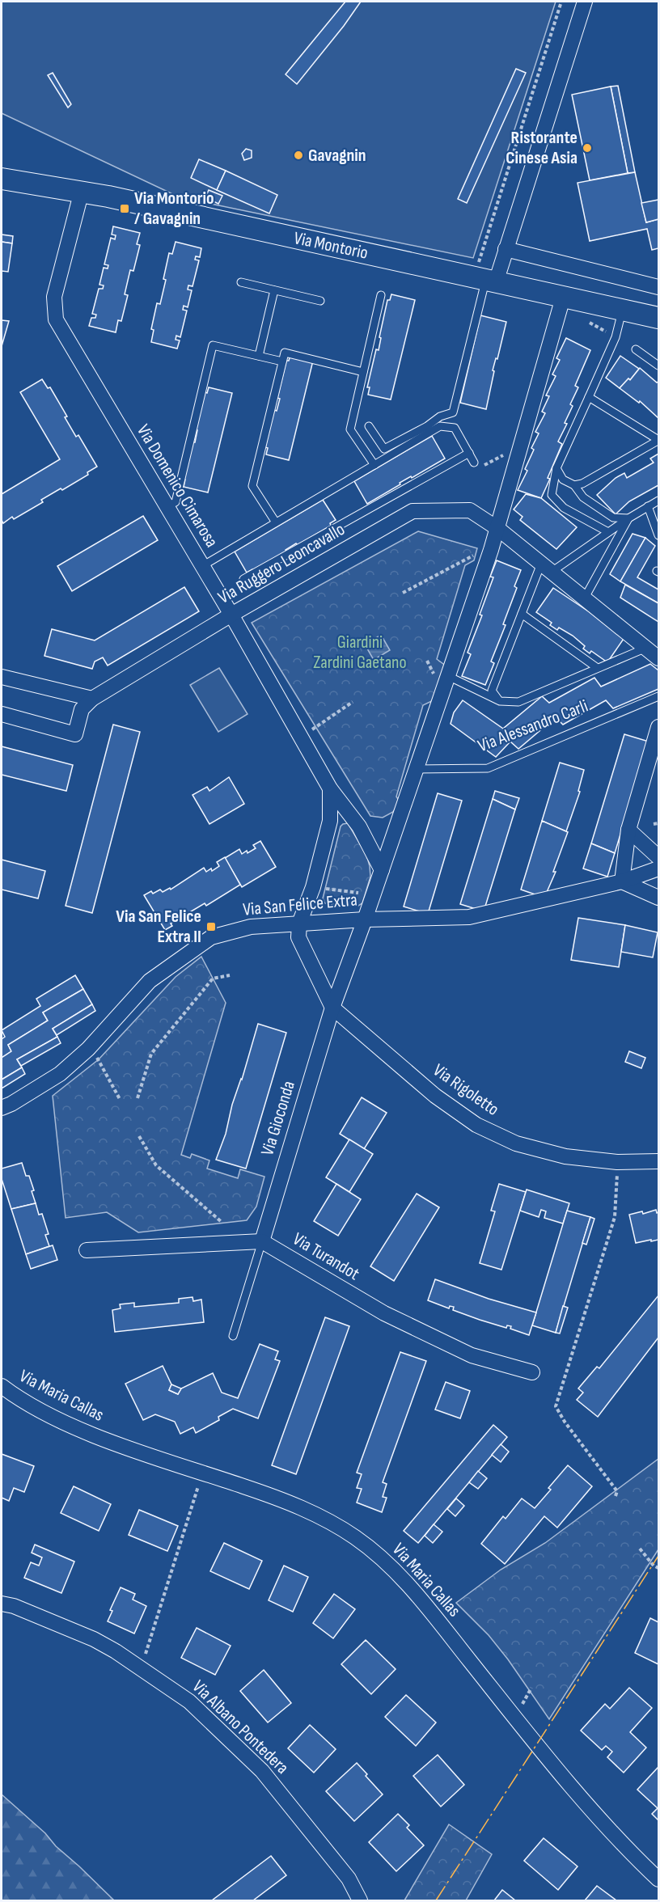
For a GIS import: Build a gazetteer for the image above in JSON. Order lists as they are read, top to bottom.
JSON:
{
  "streets": {
    "street": [
      "Via Montorio",
      "Via Domenico Cimarosa",
      "Via Ruggero Leoncavallo",
      "Via San Felice Extra",
      "Via Rigoletto",
      "Via Gioconda",
      "Via Turandot",
      "Via Maria Callas",
      "Via Albano Pontedera"
    ],
    "lane": ["Via Alessandro Carli"]
  },
  "crossings": [
    ["Via Montorio", "Via Domenico Cimarosa"],
    ["Via Domenico Cimarosa", "Via Ruggero Leoncavallo"],
    ["Via San Felice Extra", "Via Gioconda"],
    ["Via Rigoletto", "Via Gioconda"],
    ["Via Gioconda", "Via Turandot"]
  ],
  "parks": ["Giardini Zardini Gaetano"],
  "places": {
    "other": ["Ristorante Cinese Asia", "Gavagnin"],
    "transit": ["Via Montorio / Gavagnin", "Via San Felice Extra II"]
  }
}
